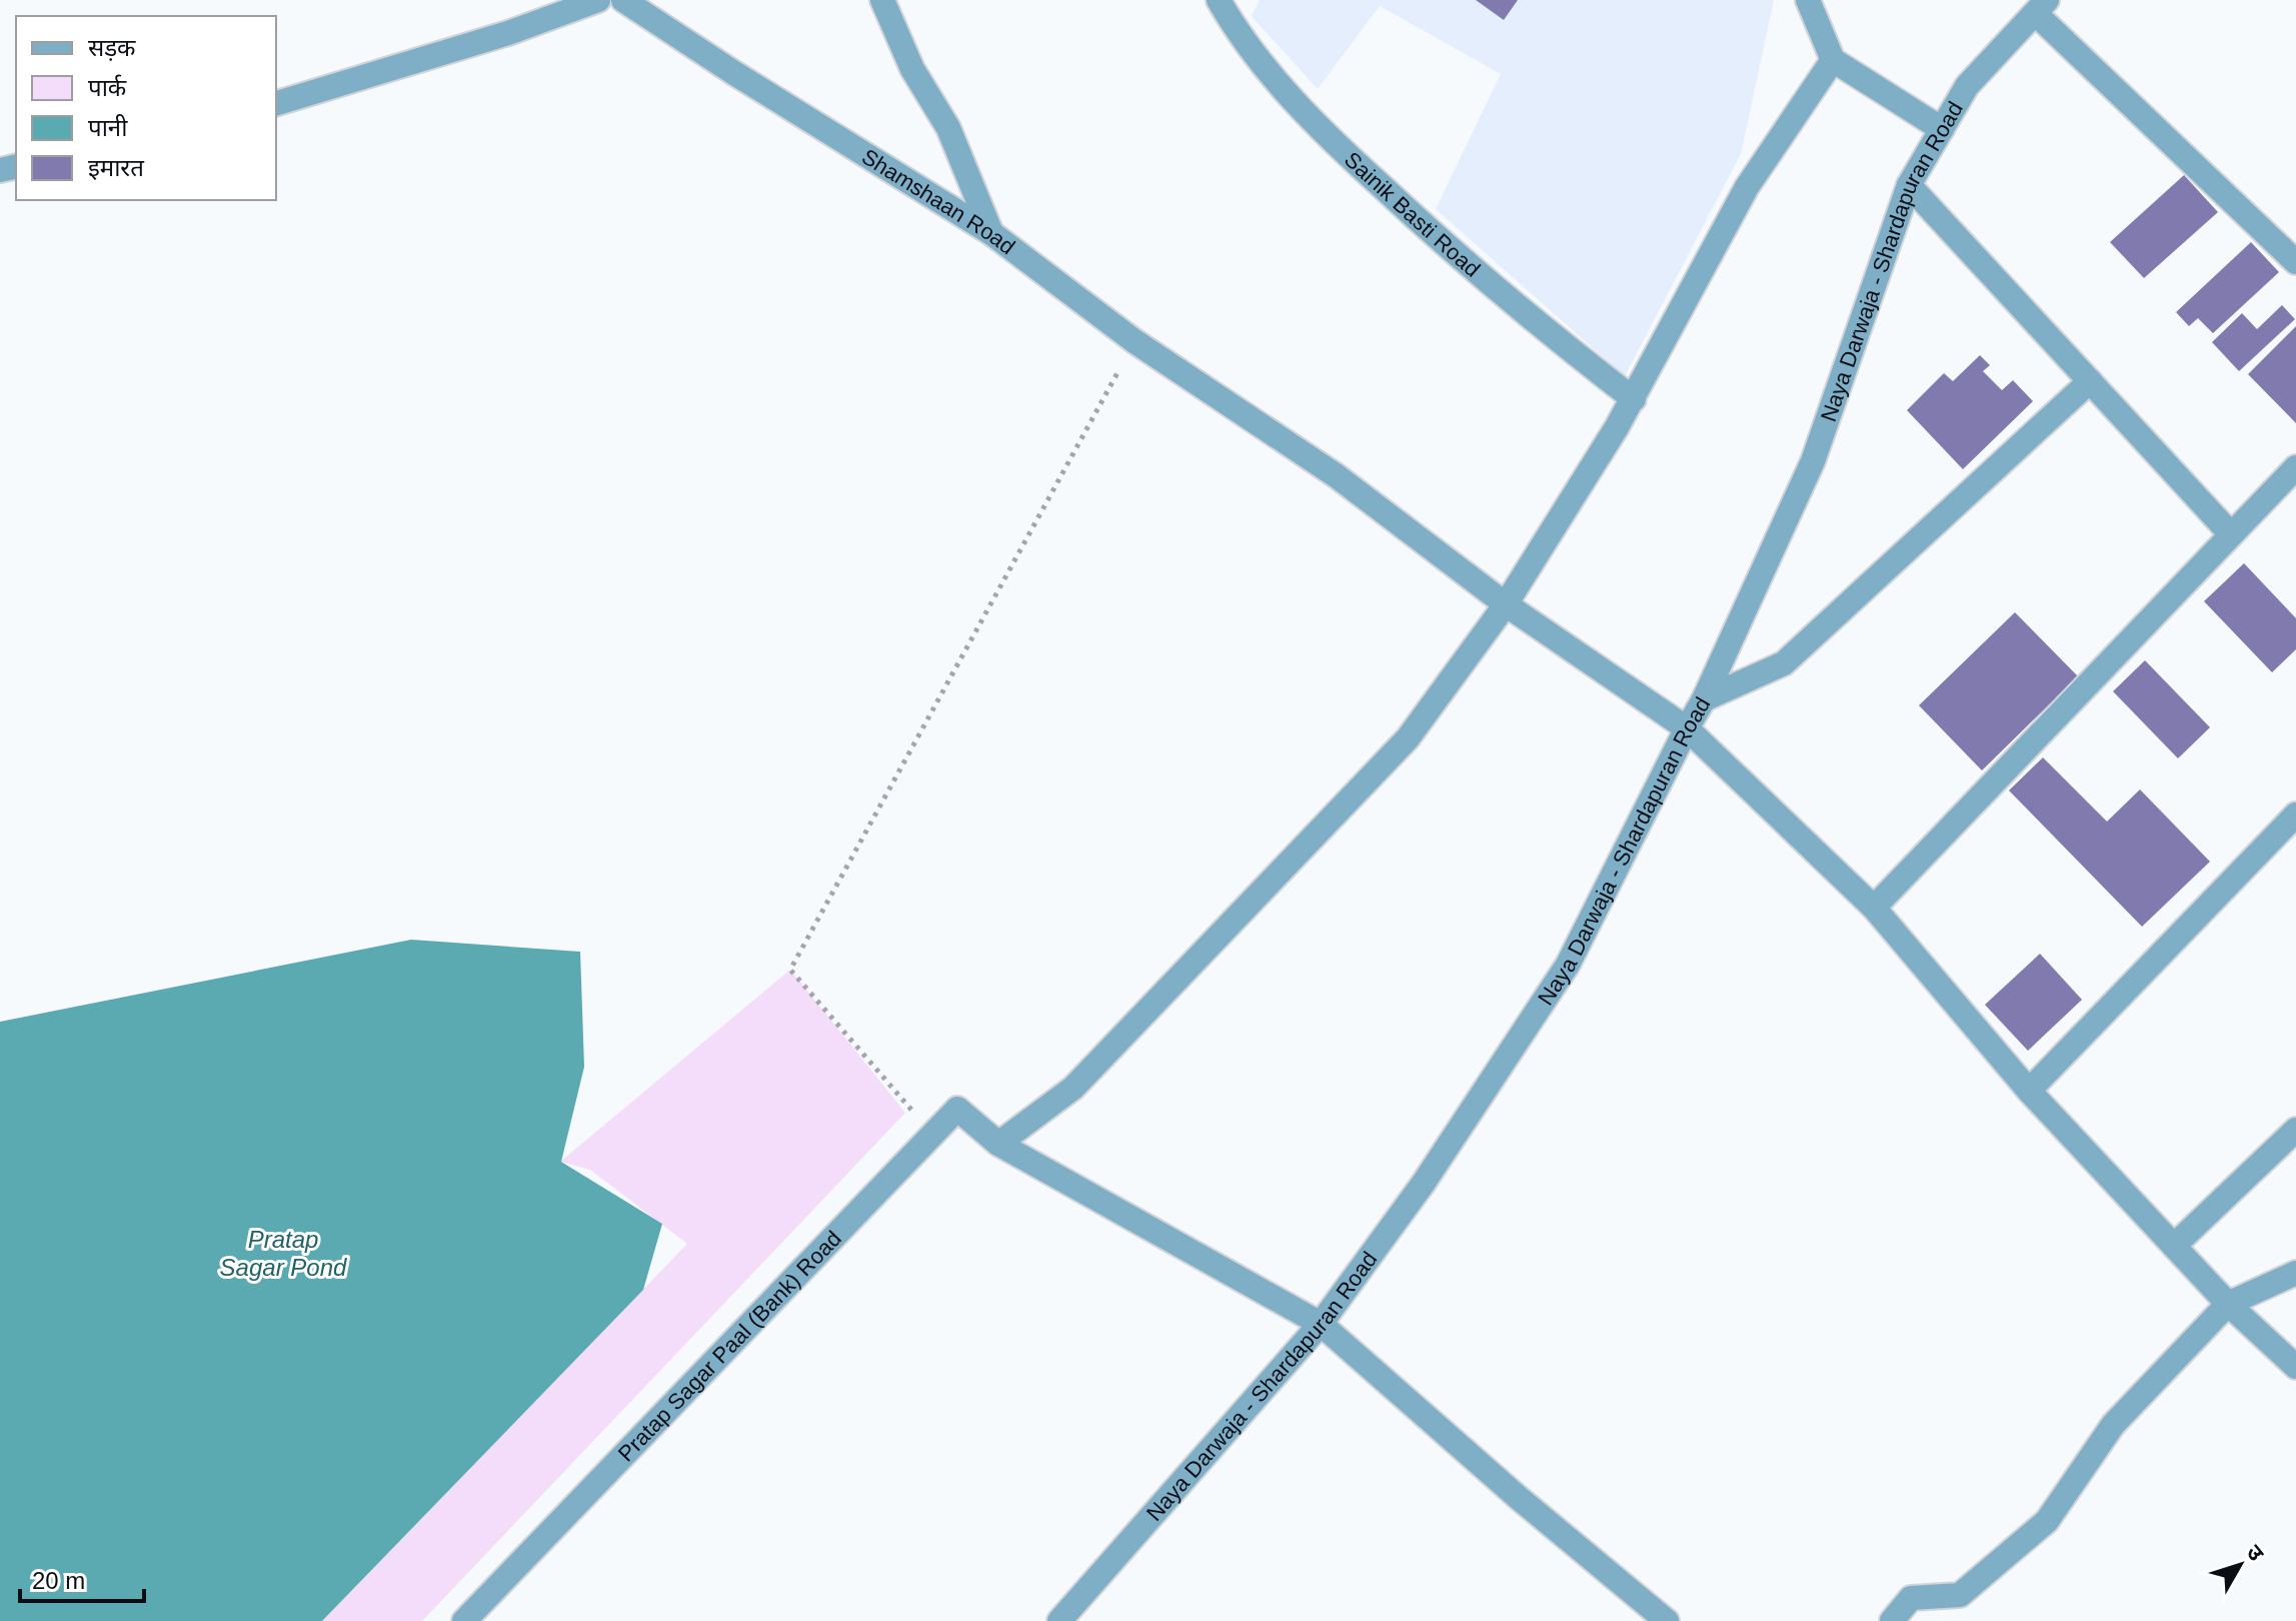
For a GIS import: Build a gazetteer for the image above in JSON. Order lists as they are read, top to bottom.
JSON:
{
  "streets": {
    "street": [
      "Shamshaan Road",
      "Sainik Basti Road",
      "Naya Darwaja - Shardapuran Road",
      "Pratap Sagar Paal (Bank) Road"
    ]
  },
  "crossings": [
    ["Shamshaan Road", "Naya Darwaja - Shardapuran Road"]
  ],
  "water": ["Pratap Sagar Pond"],
  "legend": [
    "सड़क",
    "पार्क",
    "पानी",
    "इमारत"
  ],
  "scale_bar": "20 m",
  "north": "top right"
}
